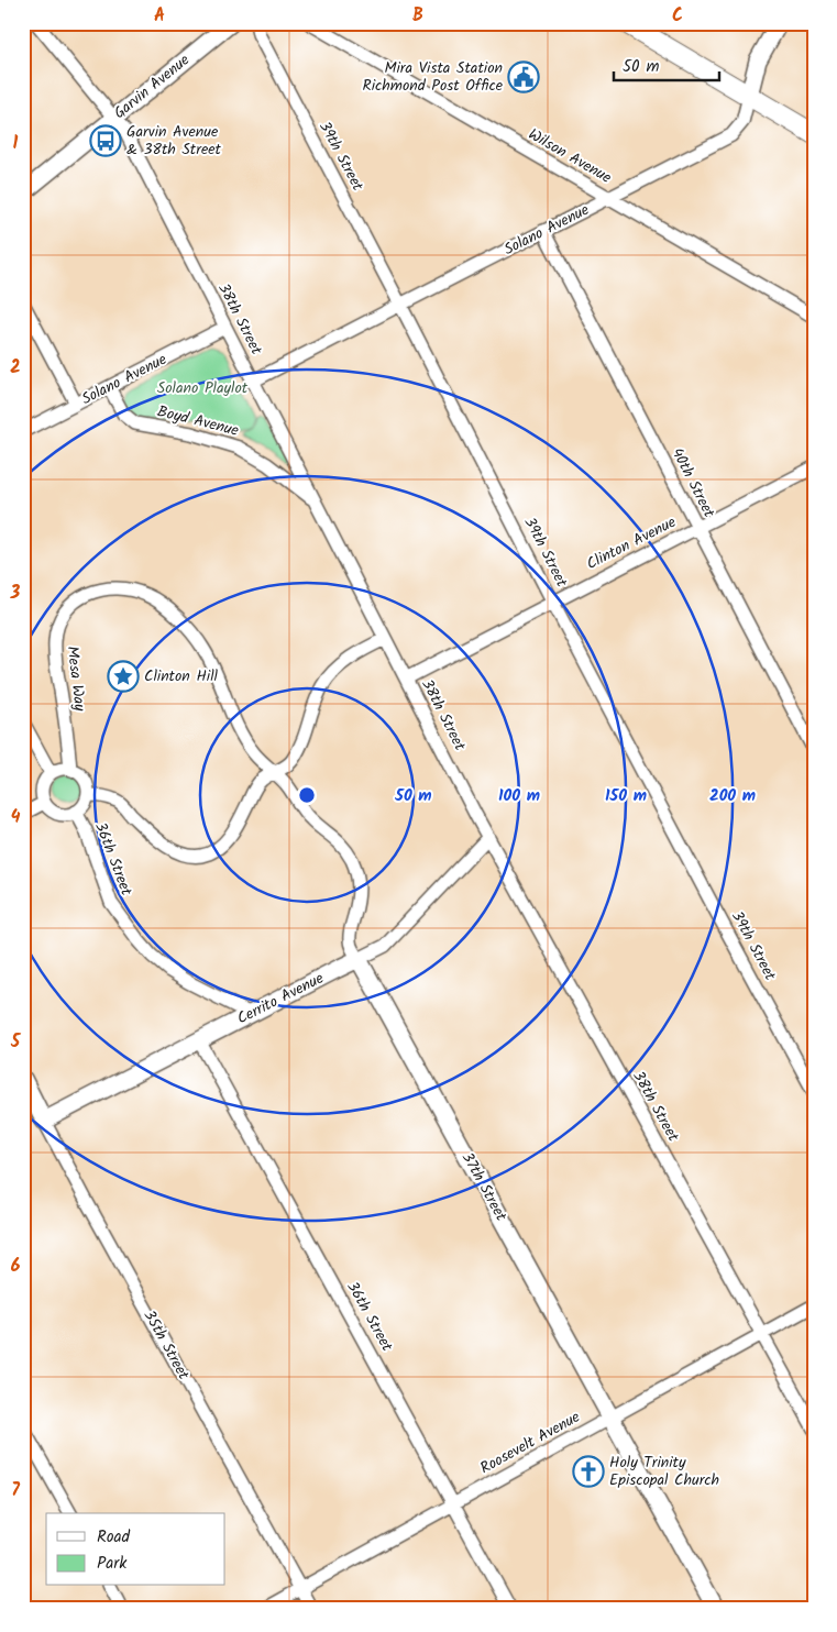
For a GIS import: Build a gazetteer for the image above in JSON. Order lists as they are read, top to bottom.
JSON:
{
  "streets": {
    "street": [
      "Garvin Avenue",
      "39th Street",
      "Wilson Avenue",
      "Solano Avenue",
      "38th Street",
      "Boyd Avenue",
      "40th Street",
      "Clinton Avenue",
      "Mesa Way",
      "36th Street",
      "Cerrito Avenue",
      "37th Street",
      "35th Street",
      "Roosevelt Avenue"
    ]
  },
  "crossings": [
    ["Garvin Avenue", "38th Street"],
    ["39th Street", "Solano Avenue"],
    ["39th Street", "Clinton Avenue"],
    ["Wilson Avenue", "Solano Avenue"],
    ["Solano Avenue", "38th Street"],
    ["Solano Avenue", "Boyd Avenue"],
    ["Solano Avenue", "40th Street"],
    ["38th Street", "Boyd Avenue"],
    ["38th Street", "Clinton Avenue"],
    ["38th Street", "Cerrito Avenue"],
    ["38th Street", "Roosevelt Avenue"],
    ["40th Street", "Clinton Avenue"],
    ["Mesa Way", "36th Street"],
    ["Mesa Way", "37th Street"],
    ["36th Street", "Cerrito Avenue"],
    ["36th Street", "Roosevelt Avenue"],
    ["Cerrito Avenue", "37th Street"],
    ["Cerrito Avenue", "35th Street"],
    ["37th Street", "Roosevelt Avenue"],
    ["35th Street", "Roosevelt Avenue"]
  ],
  "parks": ["Solano Playlot"],
  "places": {
    "public building": ["Mira Vista Station Richmond Post Office"],
    "bus stop": ["Garvin Avenue & 38th Street"],
    "place": ["Clinton Hill"],
    "church": ["Holy Trinity Episcopal Church"]
  },
  "legend": ["Road", "Park"],
  "scale_bar": "50 m",
  "grid": {
    "columns": ["A", "B", "C"],
    "rows": [
      "1",
      "2",
      "3",
      "4",
      "5",
      "6",
      "7"
    ]
  },
  "rings": [
    "50 m",
    "100 m",
    "150 m",
    "200 m"
  ]
}
